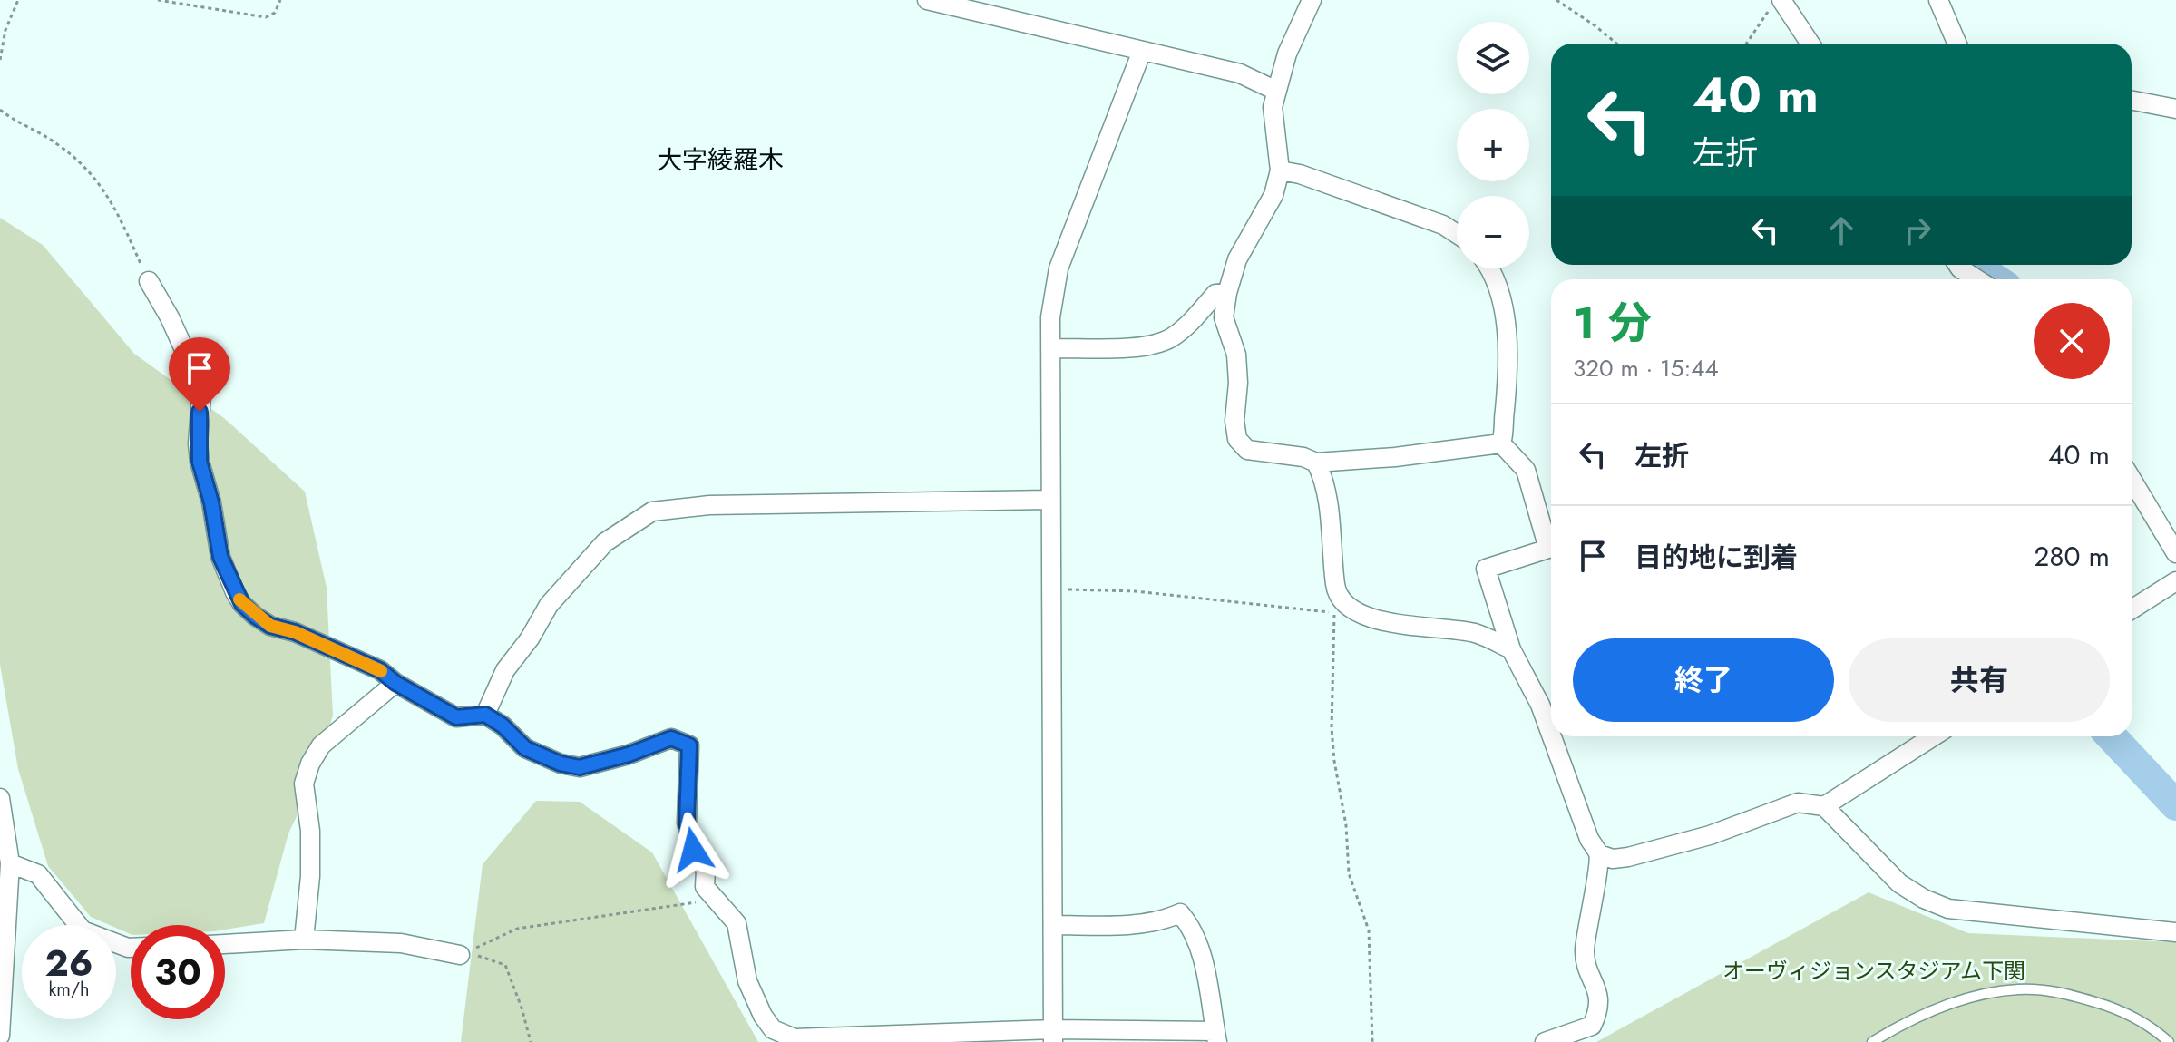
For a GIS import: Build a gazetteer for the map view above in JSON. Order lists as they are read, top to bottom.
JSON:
{
  "districts": ["大字綾羅木"],
  "parks": ["オーヴィジョンスタジアム下関"],
  "page": {
    "map_buttons": ["+", "−"],
    "turn": ["40 m", "左折"],
    "heading": ["1 分", "320 m · 15:44"],
    "list": [
      {
        "name": "左折",
        "value": "40 m"
      },
      {
        "name": "目的地に到着",
        "value": "280 m"
      }
    ],
    "buttons": ["終了", "共有"],
    "speed": "26 km/h",
    "limit": "30"
  }
}
